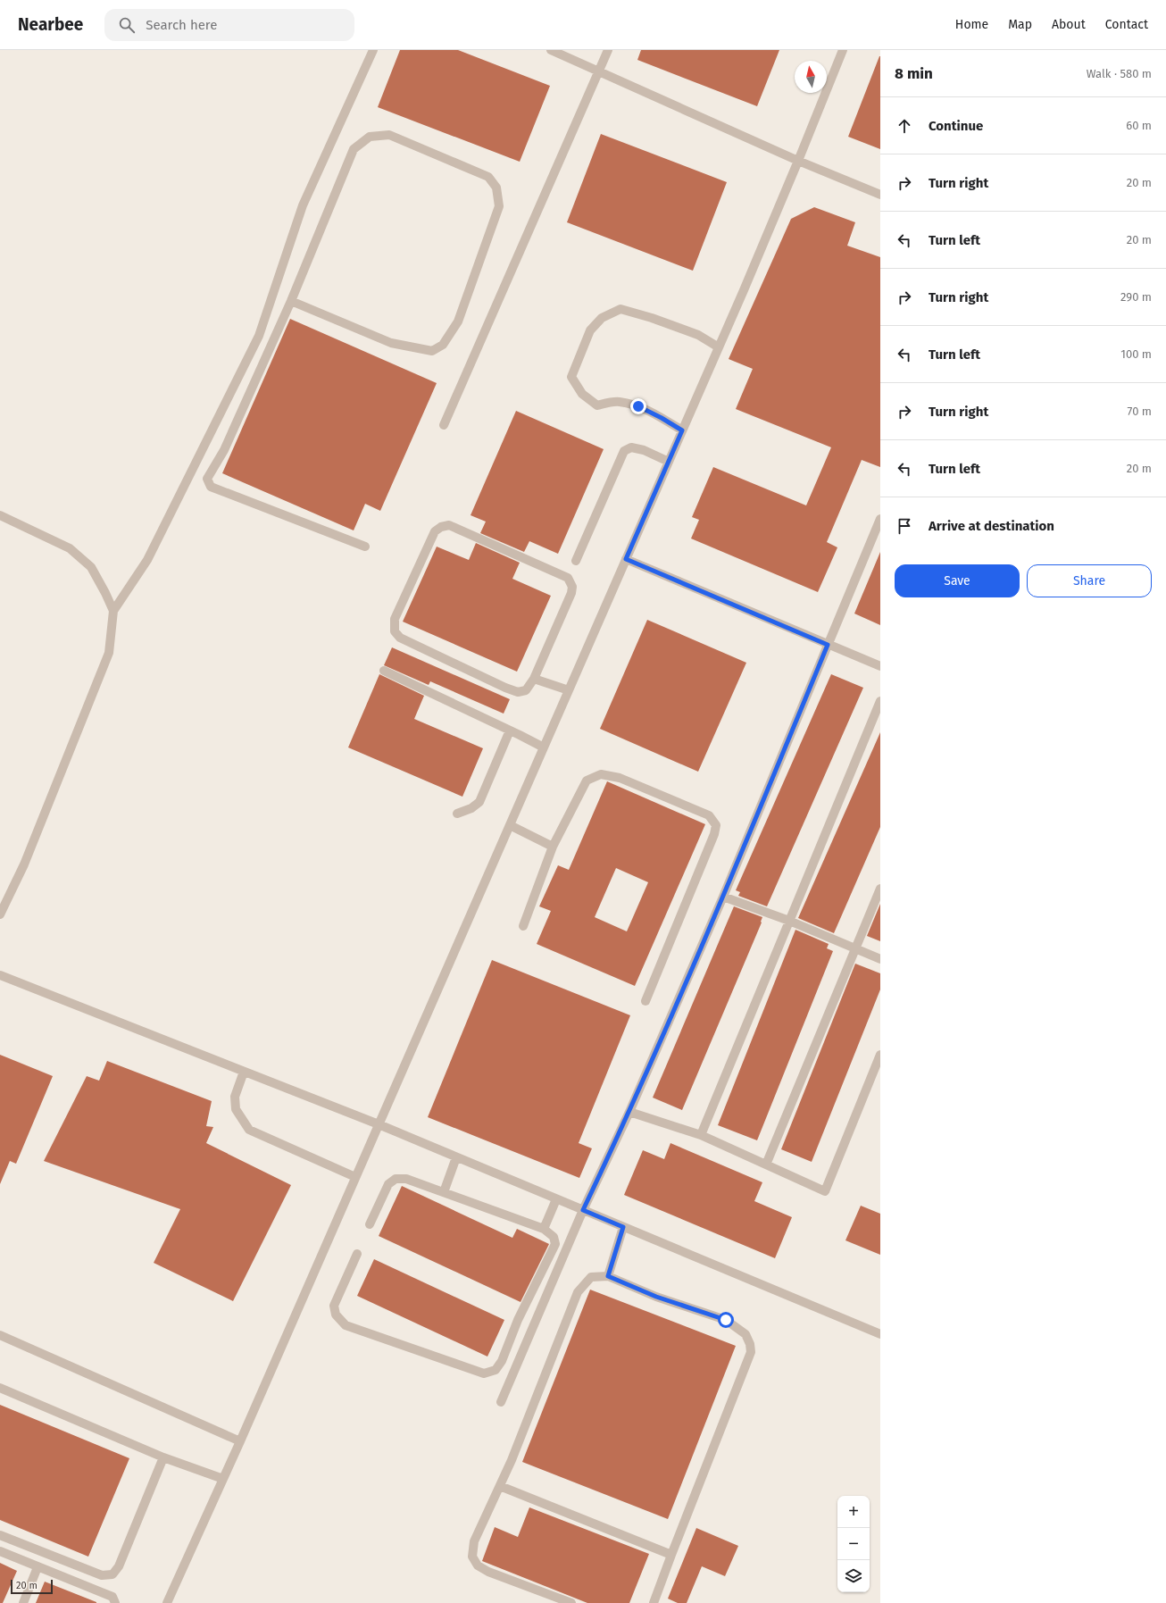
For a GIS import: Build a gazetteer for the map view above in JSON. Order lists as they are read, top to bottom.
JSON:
{
  "scale_bar": "20 m",
  "north": "top",
  "page": {
    "header": "Nearbee",
    "search": "Search here",
    "nav": [
      "Home",
      "Map",
      "About",
      "Contact"
    ],
    "heading": ["8 min", "Walk · 580 m"],
    "list": [
      ["Continue", "60 m"],
      ["Turn right", "20 m"],
      ["Turn left", "20 m"],
      ["Turn right", "290 m"],
      ["Turn left", "100 m"],
      ["Turn right", "70 m"],
      ["Turn left", "20 m"],
      "Arrive at destination"
    ],
    "buttons": ["Save", "Share"],
    "map_buttons": ["+", "−"],
    "scale": "20 m"
  }
}
